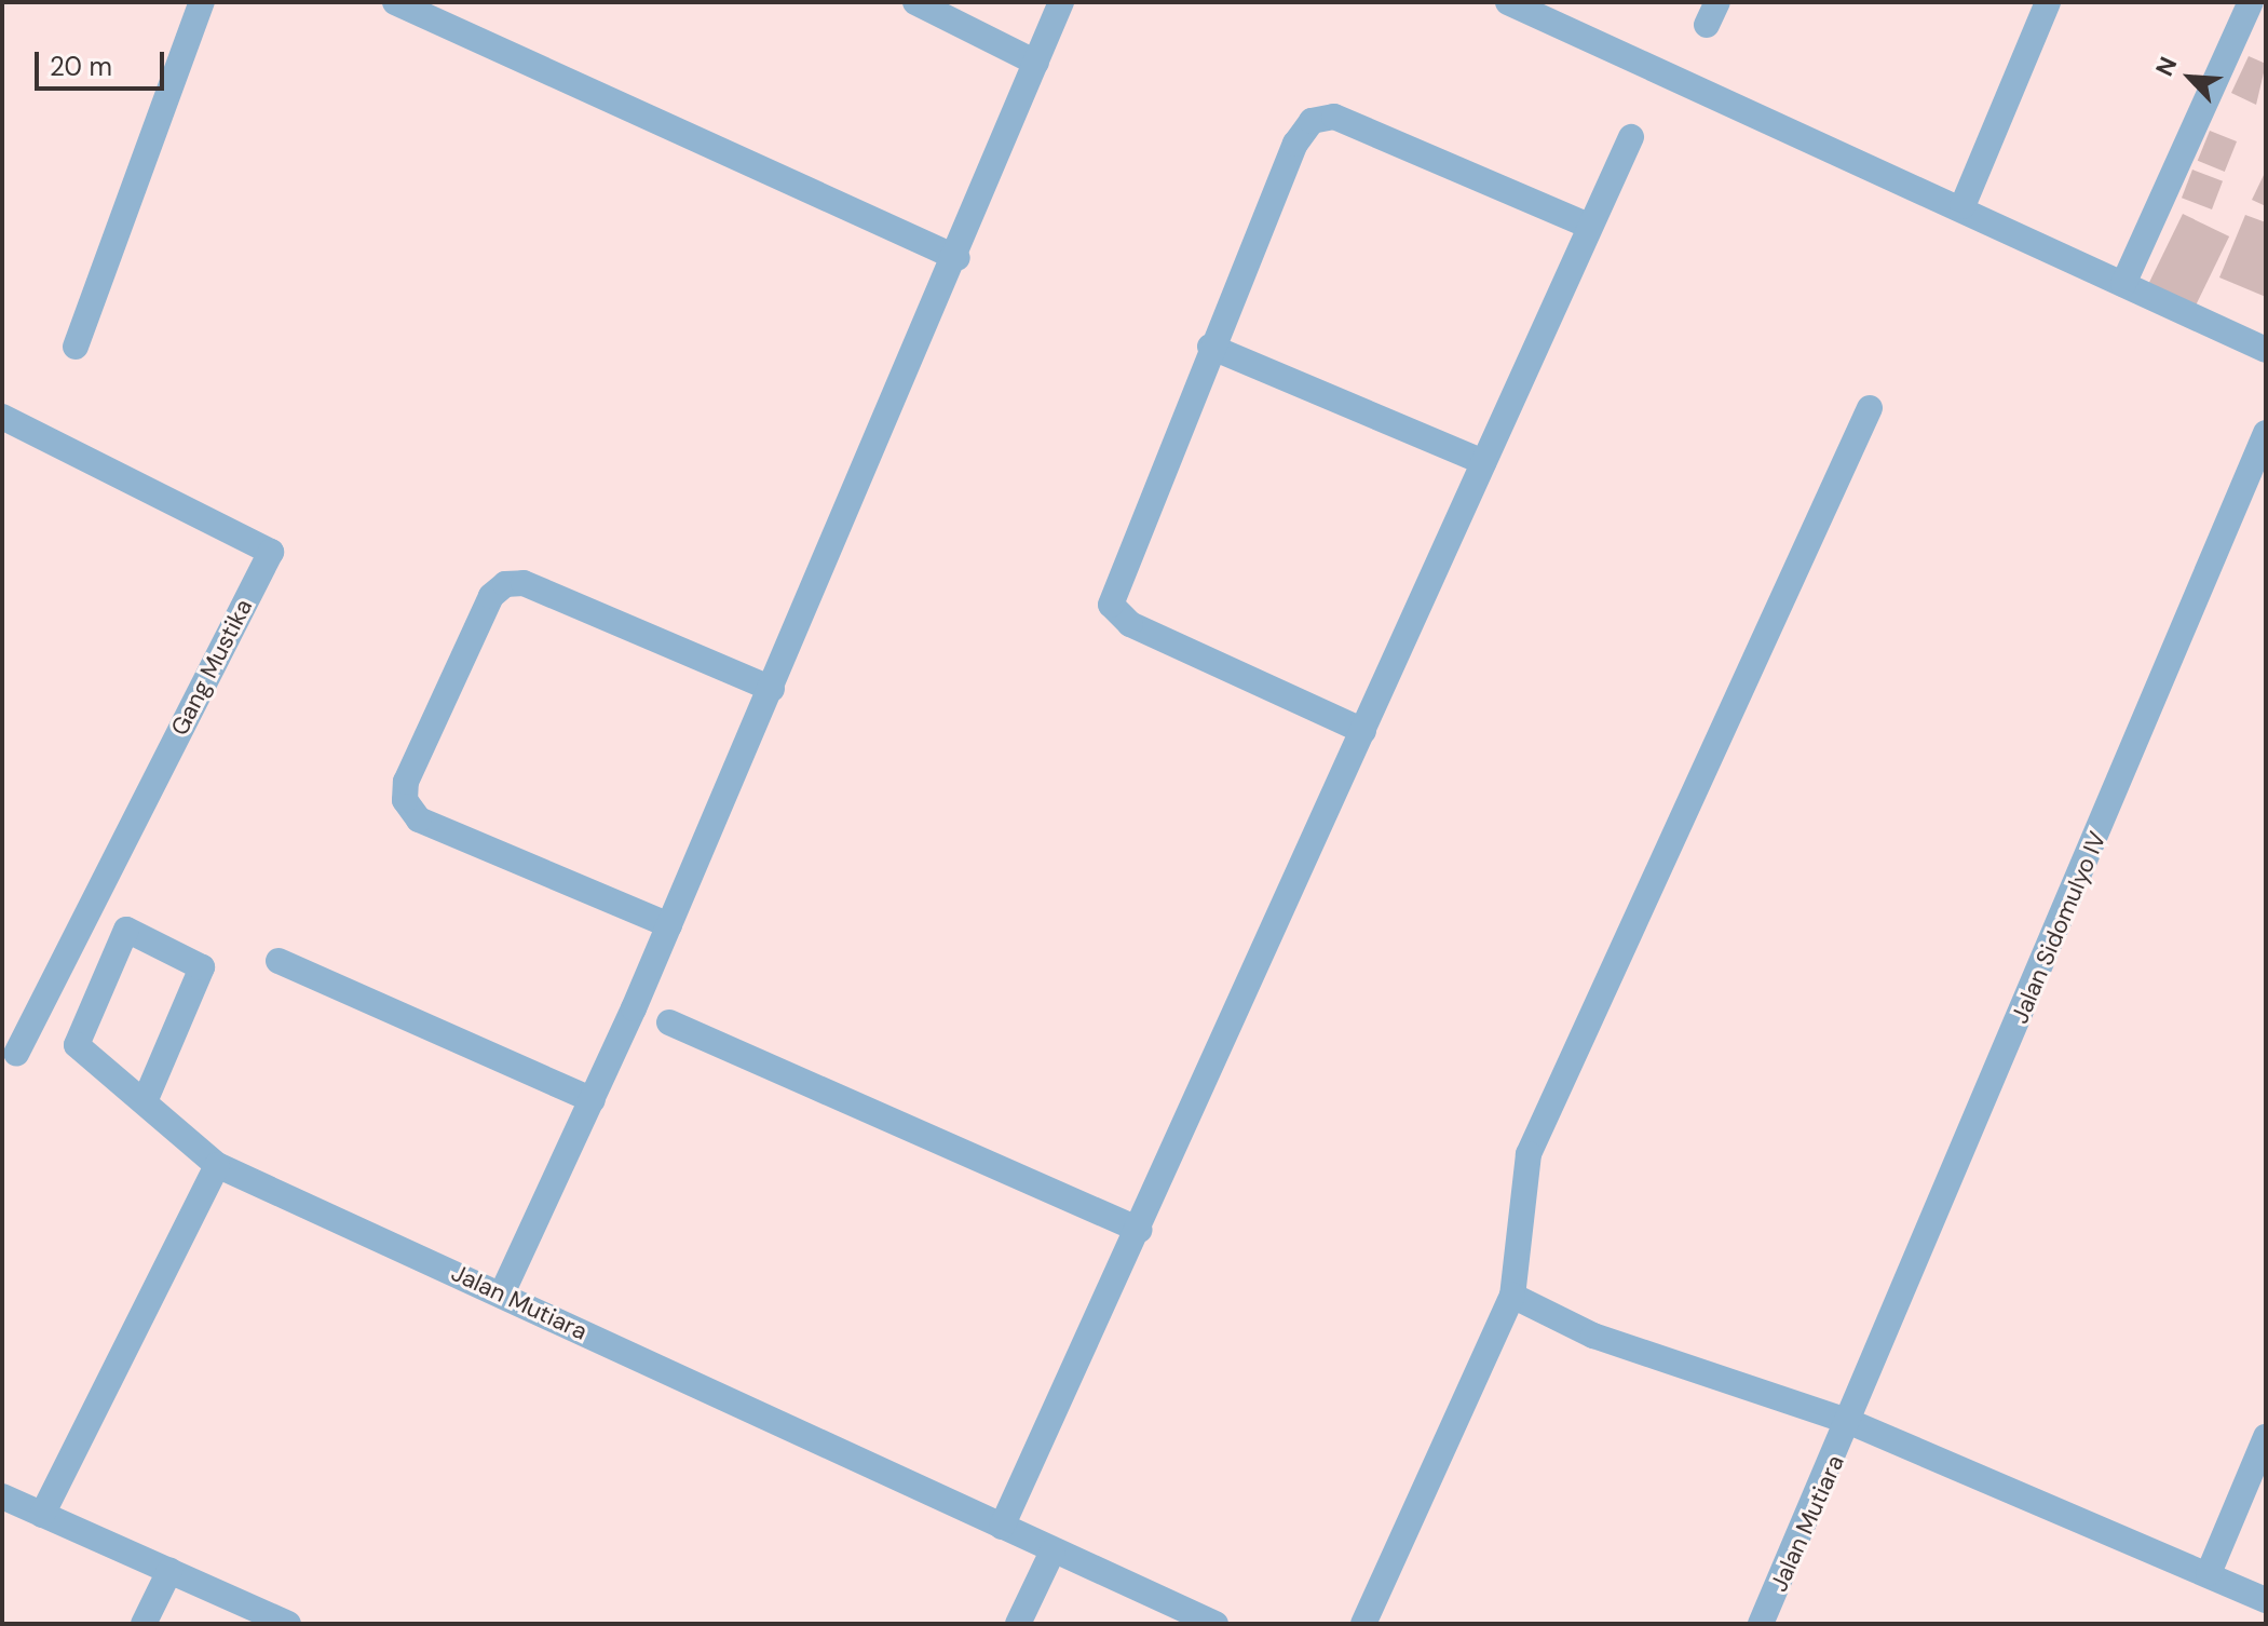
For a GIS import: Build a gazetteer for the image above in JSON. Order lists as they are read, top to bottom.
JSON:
{
  "streets": {
    "street": ["Gang Mustika", "Jalan Sidomulyo IV", "Jalan Mutiara"]
  },
  "crossings": [
    ["Jalan Sidomulyo IV", "Jalan Mutiara"]
  ],
  "scale_bar": "20 m",
  "north": "top left"
}
